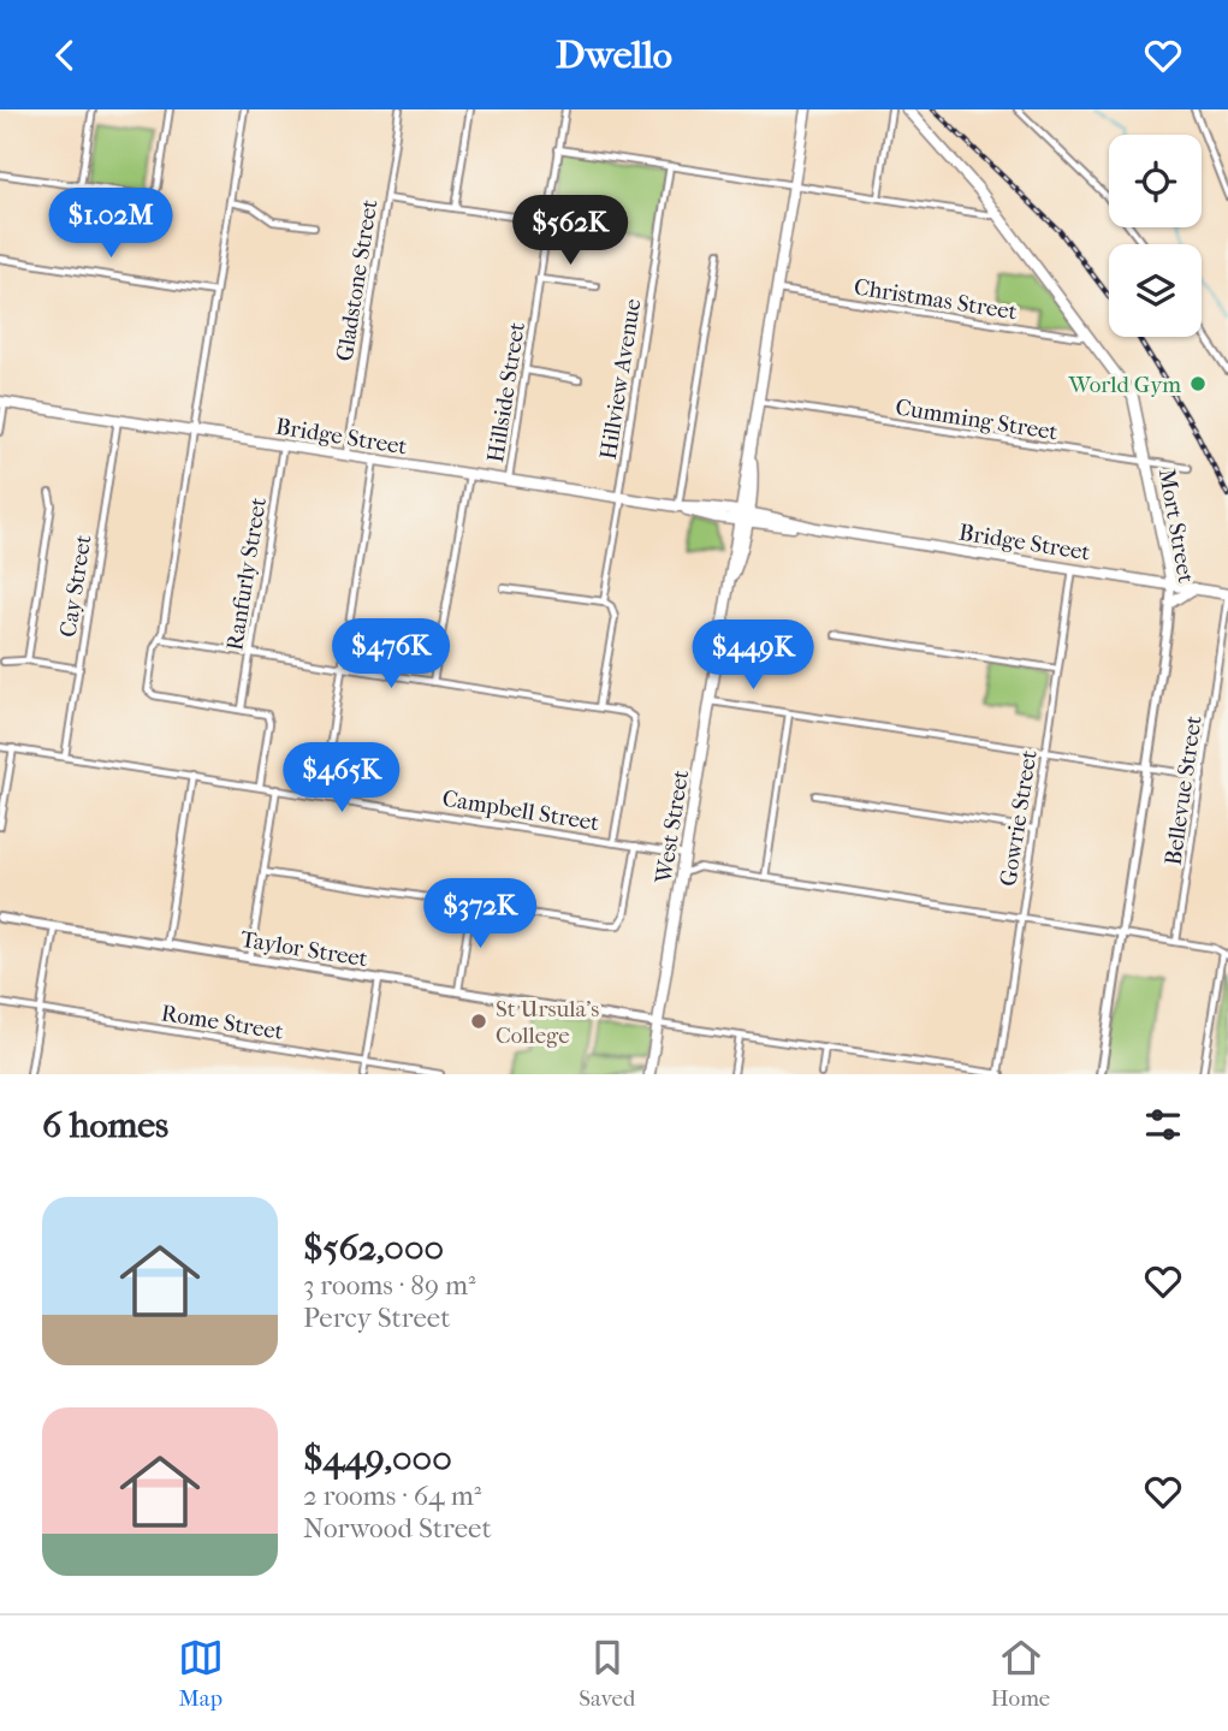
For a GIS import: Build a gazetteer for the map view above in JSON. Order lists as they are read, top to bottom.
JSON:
{
  "streets": {
    "main road": ["Bridge Street", "Mort Street", "West Street"],
    "street": [
      "Gladstone Street",
      "Christmas Street",
      "Hillview Avenue",
      "Hillside Street",
      "Cumming Street",
      "Ranfurly Street",
      "Cay Street",
      "Bellevue Street",
      "Campbell Street",
      "Gowrie Street",
      "Taylor Street",
      "Rome Street"
    ]
  },
  "crossings": [
    ["Gladstone Street", "Bridge Street"],
    ["Christmas Street", "Mort Street"],
    ["Christmas Street", "West Street"],
    ["Hillview Avenue", "Bridge Street"],
    ["Hillside Street", "Bridge Street"],
    ["Cumming Street", "Mort Street"],
    ["Cumming Street", "West Street"],
    ["Bridge Street", "Mort Street"],
    ["Bridge Street", "Ranfurly Street"],
    ["Bridge Street", "Cay Street"],
    ["Bridge Street", "Bellevue Street"],
    ["Bridge Street", "Gowrie Street"],
    ["Bridge Street", "West Street"],
    ["Cay Street", "Campbell Street"],
    ["Campbell Street", "West Street"],
    ["Gowrie Street", "Taylor Street"],
    ["West Street", "Taylor Street"]
  ],
  "places": ["World Gym", "St Ursula's College"],
  "page": {
    "header": "Dwello",
    "price": [
      "$1.02M",
      "$562K",
      "$476K",
      "$449K",
      "$465K",
      "$372K"
    ],
    "heading": "6 homes",
    "list": [
      {
        "name": "$562,000",
        "note": "3 rooms · 89 m² · Percy Street"
      },
      {
        "name": "$449,000",
        "note": "2 rooms · 64 m² · Norwood Street"
      }
    ],
    "tabs": ["Map", "Saved", "Home"]
  }
}
